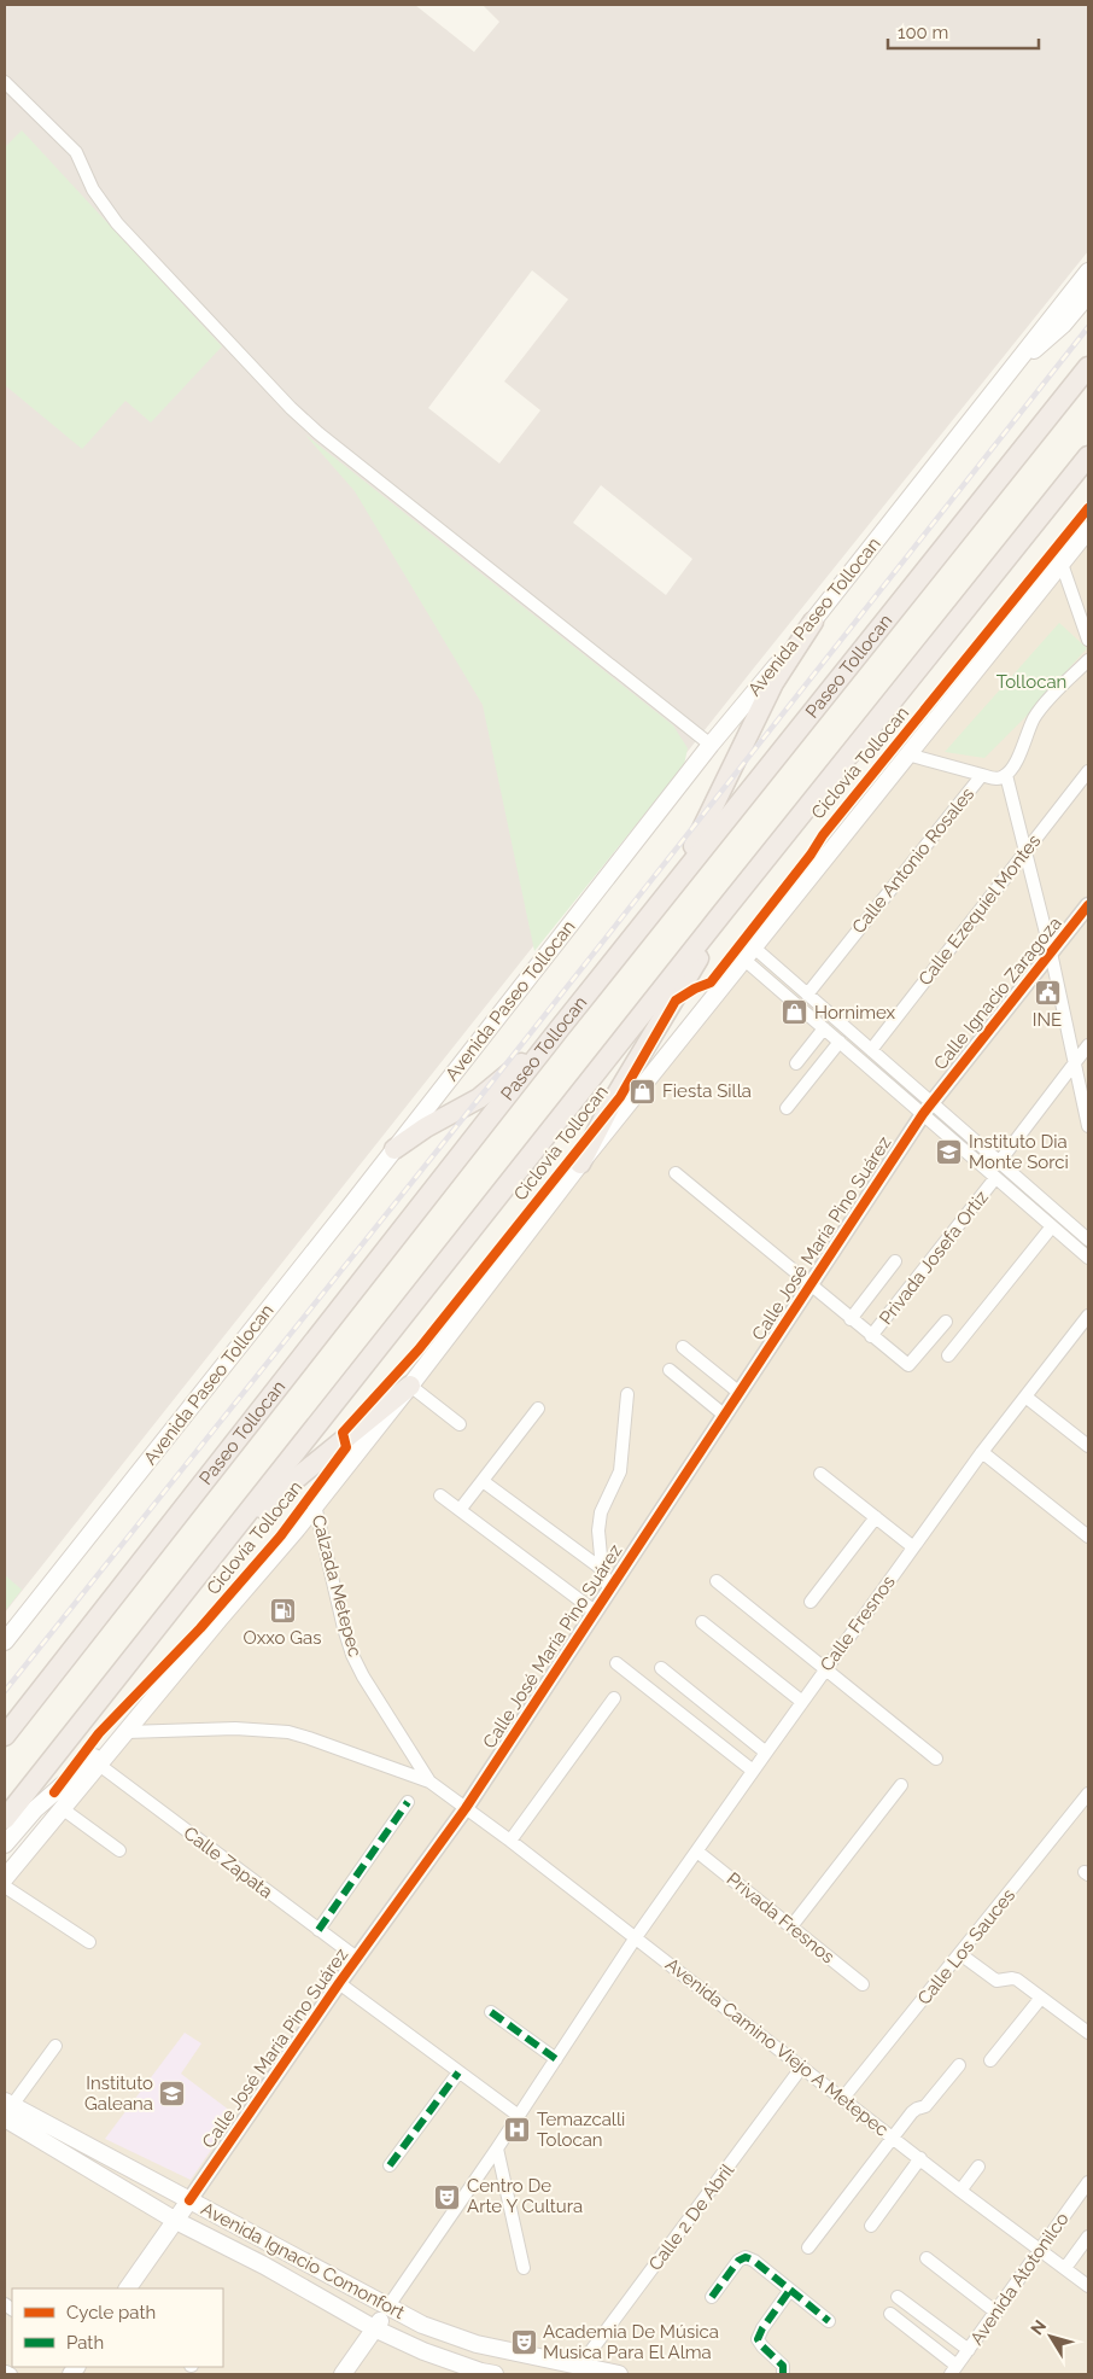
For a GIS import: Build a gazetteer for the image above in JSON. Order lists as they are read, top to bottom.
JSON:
{
  "streets": {
    "highway": ["Paseo Tollocan"],
    "main road": ["Avenida Paseo Tollocan", "Calle José María Pino Suárez", "Avenida Ignacio Comonfort"],
    "street": [
      "Calle Antonio Rosales",
      "Calle Ezequiel Montes",
      "Calle Ignacio Zaragoza",
      "Privada Josefa Ortiz",
      "Calzada Metepec",
      "Calle Fresnos",
      "Calle Zapata",
      "Privada Fresnos",
      "Calle Los Sauces",
      "Avenida Camino Viejo A Metepec",
      "Calle 2 De Abril",
      "Avenida Atotonilco"
    ],
    "cycle path": ["Ciclovía Tollocan"]
  },
  "crossings": [
    ["Calle Ignacio Zaragoza", "Calle José María Pino Suárez"],
    ["Calle José María Pino Suárez", "Calzada Metepec"],
    ["Calle José María Pino Suárez", "Calle Zapata"],
    ["Calle José María Pino Suárez", "Avenida Camino Viejo A Metepec"],
    ["Calle José María Pino Suárez", "Avenida Ignacio Comonfort"],
    ["Calzada Metepec", "Avenida Camino Viejo A Metepec"],
    ["Calle Fresnos", "Privada Fresnos"],
    ["Calle Fresnos", "Avenida Camino Viejo A Metepec"],
    ["Calle Fresnos", "Avenida Ignacio Comonfort"],
    ["Calle Los Sauces", "Avenida Camino Viejo A Metepec"],
    ["Avenida Camino Viejo A Metepec", "Calle 2 De Abril"],
    ["Avenida Camino Viejo A Metepec", "Avenida Atotonilco"],
    ["Calle 2 De Abril", "Avenida Ignacio Comonfort"]
  ],
  "parks": ["Tollocan"],
  "places": {
    "public building": ["INE"],
    "shop": ["Hornimex", "Fiesta Silla"],
    "school or university": ["Instituto Dia Monte Sorci", "Instituto Galeana"],
    "fuel station": ["Oxxo Gas"],
    "hospital": ["Temazcalli Tolocan"],
    "theatre": ["Centro De Arte Y Cultura", "Academia De Música Musica Para El Alma"]
  },
  "legend": ["Cycle path", "Path"],
  "scale_bar": "100 m",
  "north": "top left"
}
